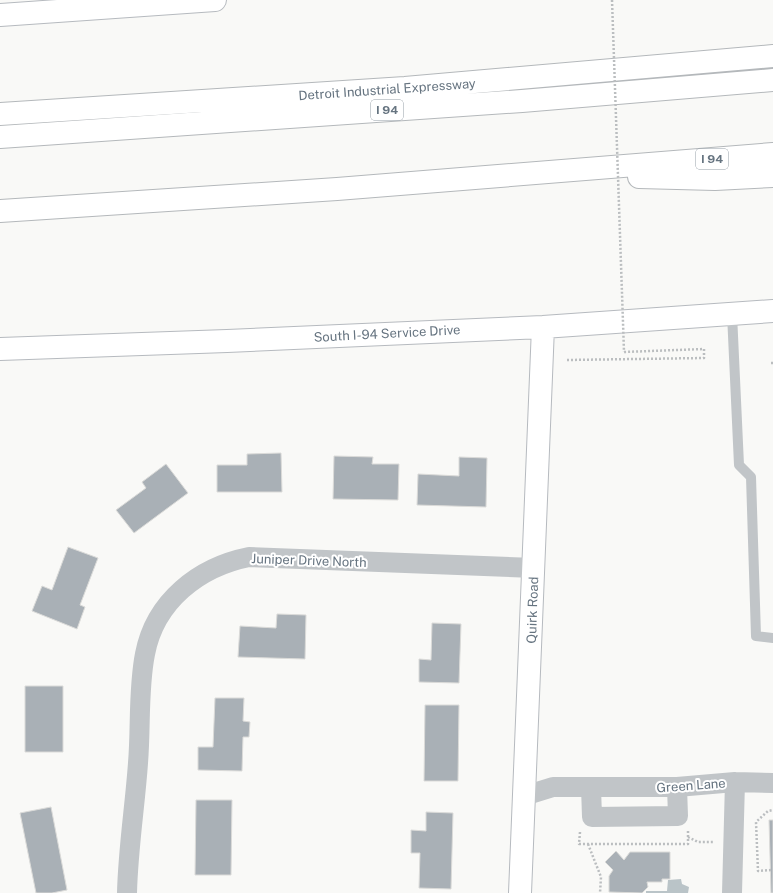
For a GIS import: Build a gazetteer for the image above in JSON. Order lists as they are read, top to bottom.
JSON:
{
  "streets": {
    "main road": [
      "Detroit Industrial Expressway",
      "I 94",
      "South I-94 Service Drive",
      "Quirk Road"
    ],
    "street": ["Juniper Drive North", "Green Lane"]
  },
  "crossings": [
    ["South I-94 Service Drive", "Quirk Road"],
    ["Juniper Drive North", "Quirk Road"],
    ["Quirk Road", "Green Lane"]
  ]
}
